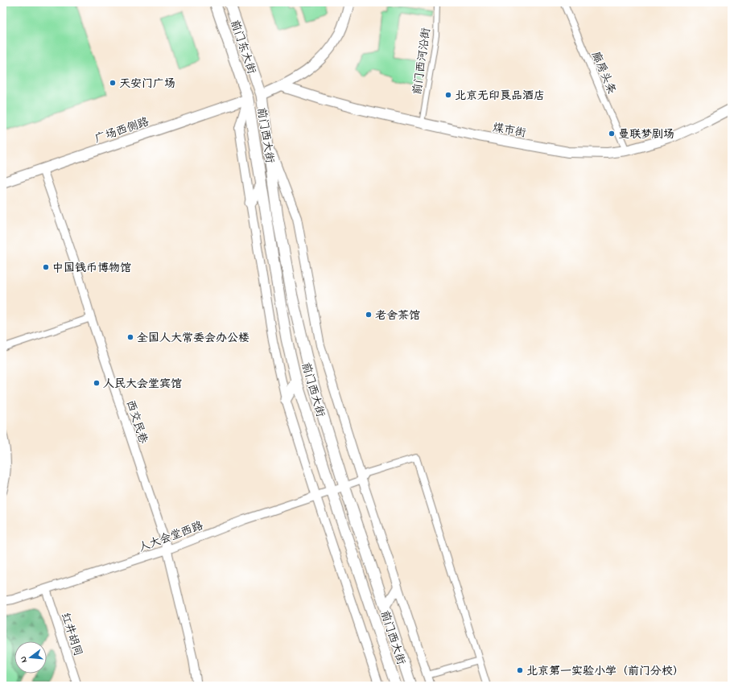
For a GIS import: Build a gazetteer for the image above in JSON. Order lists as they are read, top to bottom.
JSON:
{
  "streets": {
    "main road": [
      "前门东大街",
      "广场西侧路",
      "煤市街",
      "前门西大街"
    ],
    "street": [
      "前门西河沿街",
      "廊房头条",
      "西交民巷",
      "人大会堂西路",
      "红井胡同"
    ]
  },
  "crossings": [
    ["前门东大街", "广场西侧路"],
    ["前门东大街", "前门西大街"],
    ["前门西河沿街", "煤市街"],
    ["廊房头条", "煤市街"],
    ["广场西侧路", "前门西大街"],
    ["广场西侧路", "西交民巷"],
    ["前门西大街", "人大会堂西路"],
    ["西交民巷", "人大会堂西路"],
    ["人大会堂西路", "红井胡同"]
  ],
  "places": [
    "天安门广场",
    "北京无印良品酒店",
    "曼联梦剧场",
    "中国钱币博物馆",
    "老舍茶馆",
    "全国人大常委会办公楼",
    "人民大会堂宾馆",
    "北京第一实验小学（前门分校）"
  ],
  "north": "left"
}
